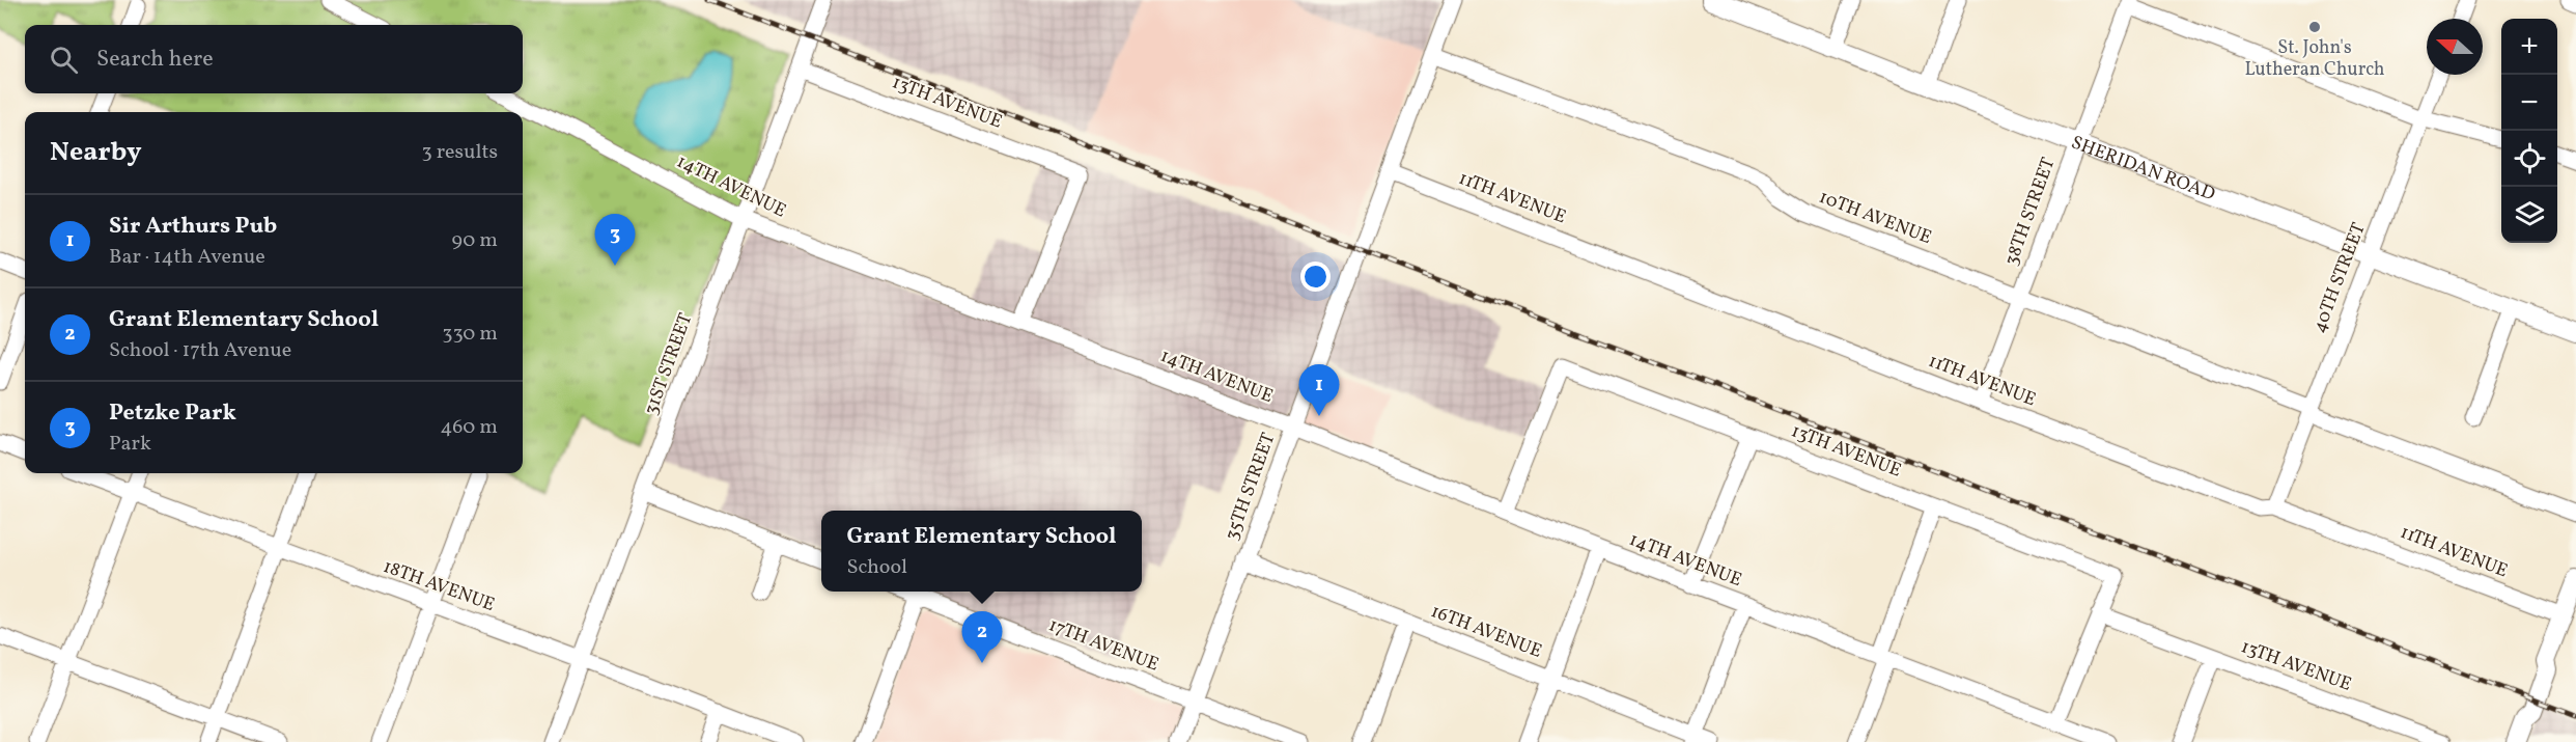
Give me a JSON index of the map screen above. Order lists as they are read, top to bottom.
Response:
{
  "streets": {
    "main road": ["SHERIDAN ROAD"],
    "street": [
      "13TH AVENUE",
      "14TH AVENUE",
      "11TH AVENUE",
      "38TH STREET",
      "10TH AVENUE",
      "40TH STREET",
      "31ST STREET",
      "35TH STREET",
      "18TH AVENUE",
      "16TH AVENUE",
      "17TH AVENUE"
    ]
  },
  "crossings": [
    ["13TH AVENUE", "14TH AVENUE"],
    ["13TH AVENUE", "31ST STREET"],
    ["SHERIDAN ROAD", "38TH STREET"],
    ["SHERIDAN ROAD", "40TH STREET"],
    ["14TH AVENUE", "31ST STREET"],
    ["14TH AVENUE", "35TH STREET"],
    ["11TH AVENUE", "38TH STREET"],
    ["11TH AVENUE", "40TH STREET"],
    ["11TH AVENUE", "35TH STREET"],
    ["38TH STREET", "10TH AVENUE"],
    ["10TH AVENUE", "40TH STREET"],
    ["10TH AVENUE", "35TH STREET"],
    ["31ST STREET", "18TH AVENUE"],
    ["35TH STREET", "16TH AVENUE"],
    ["35TH STREET", "17TH AVENUE"]
  ],
  "places": ["St. John's Lutheran Church"],
  "north": "left",
  "page": {
    "map_buttons": ["+", "−"],
    "search": "Search here",
    "heading": ["Nearby", "3 results"],
    "list": [
      {
        "mark": "1",
        "name": "Sir Arthurs Pub",
        "note": "Bar · 14th Avenue",
        "value": "90 m"
      },
      {
        "mark": "2",
        "name": "Grant Elementary School",
        "note": "School · 17th Avenue",
        "value": "330 m"
      },
      {
        "mark": "3",
        "name": "Petzke Park",
        "note": "Park",
        "value": "460 m"
      }
    ],
    "pins": ["3", "1", "2"],
    "popup": ["Grant Elementary School", "School"]
  }
}
